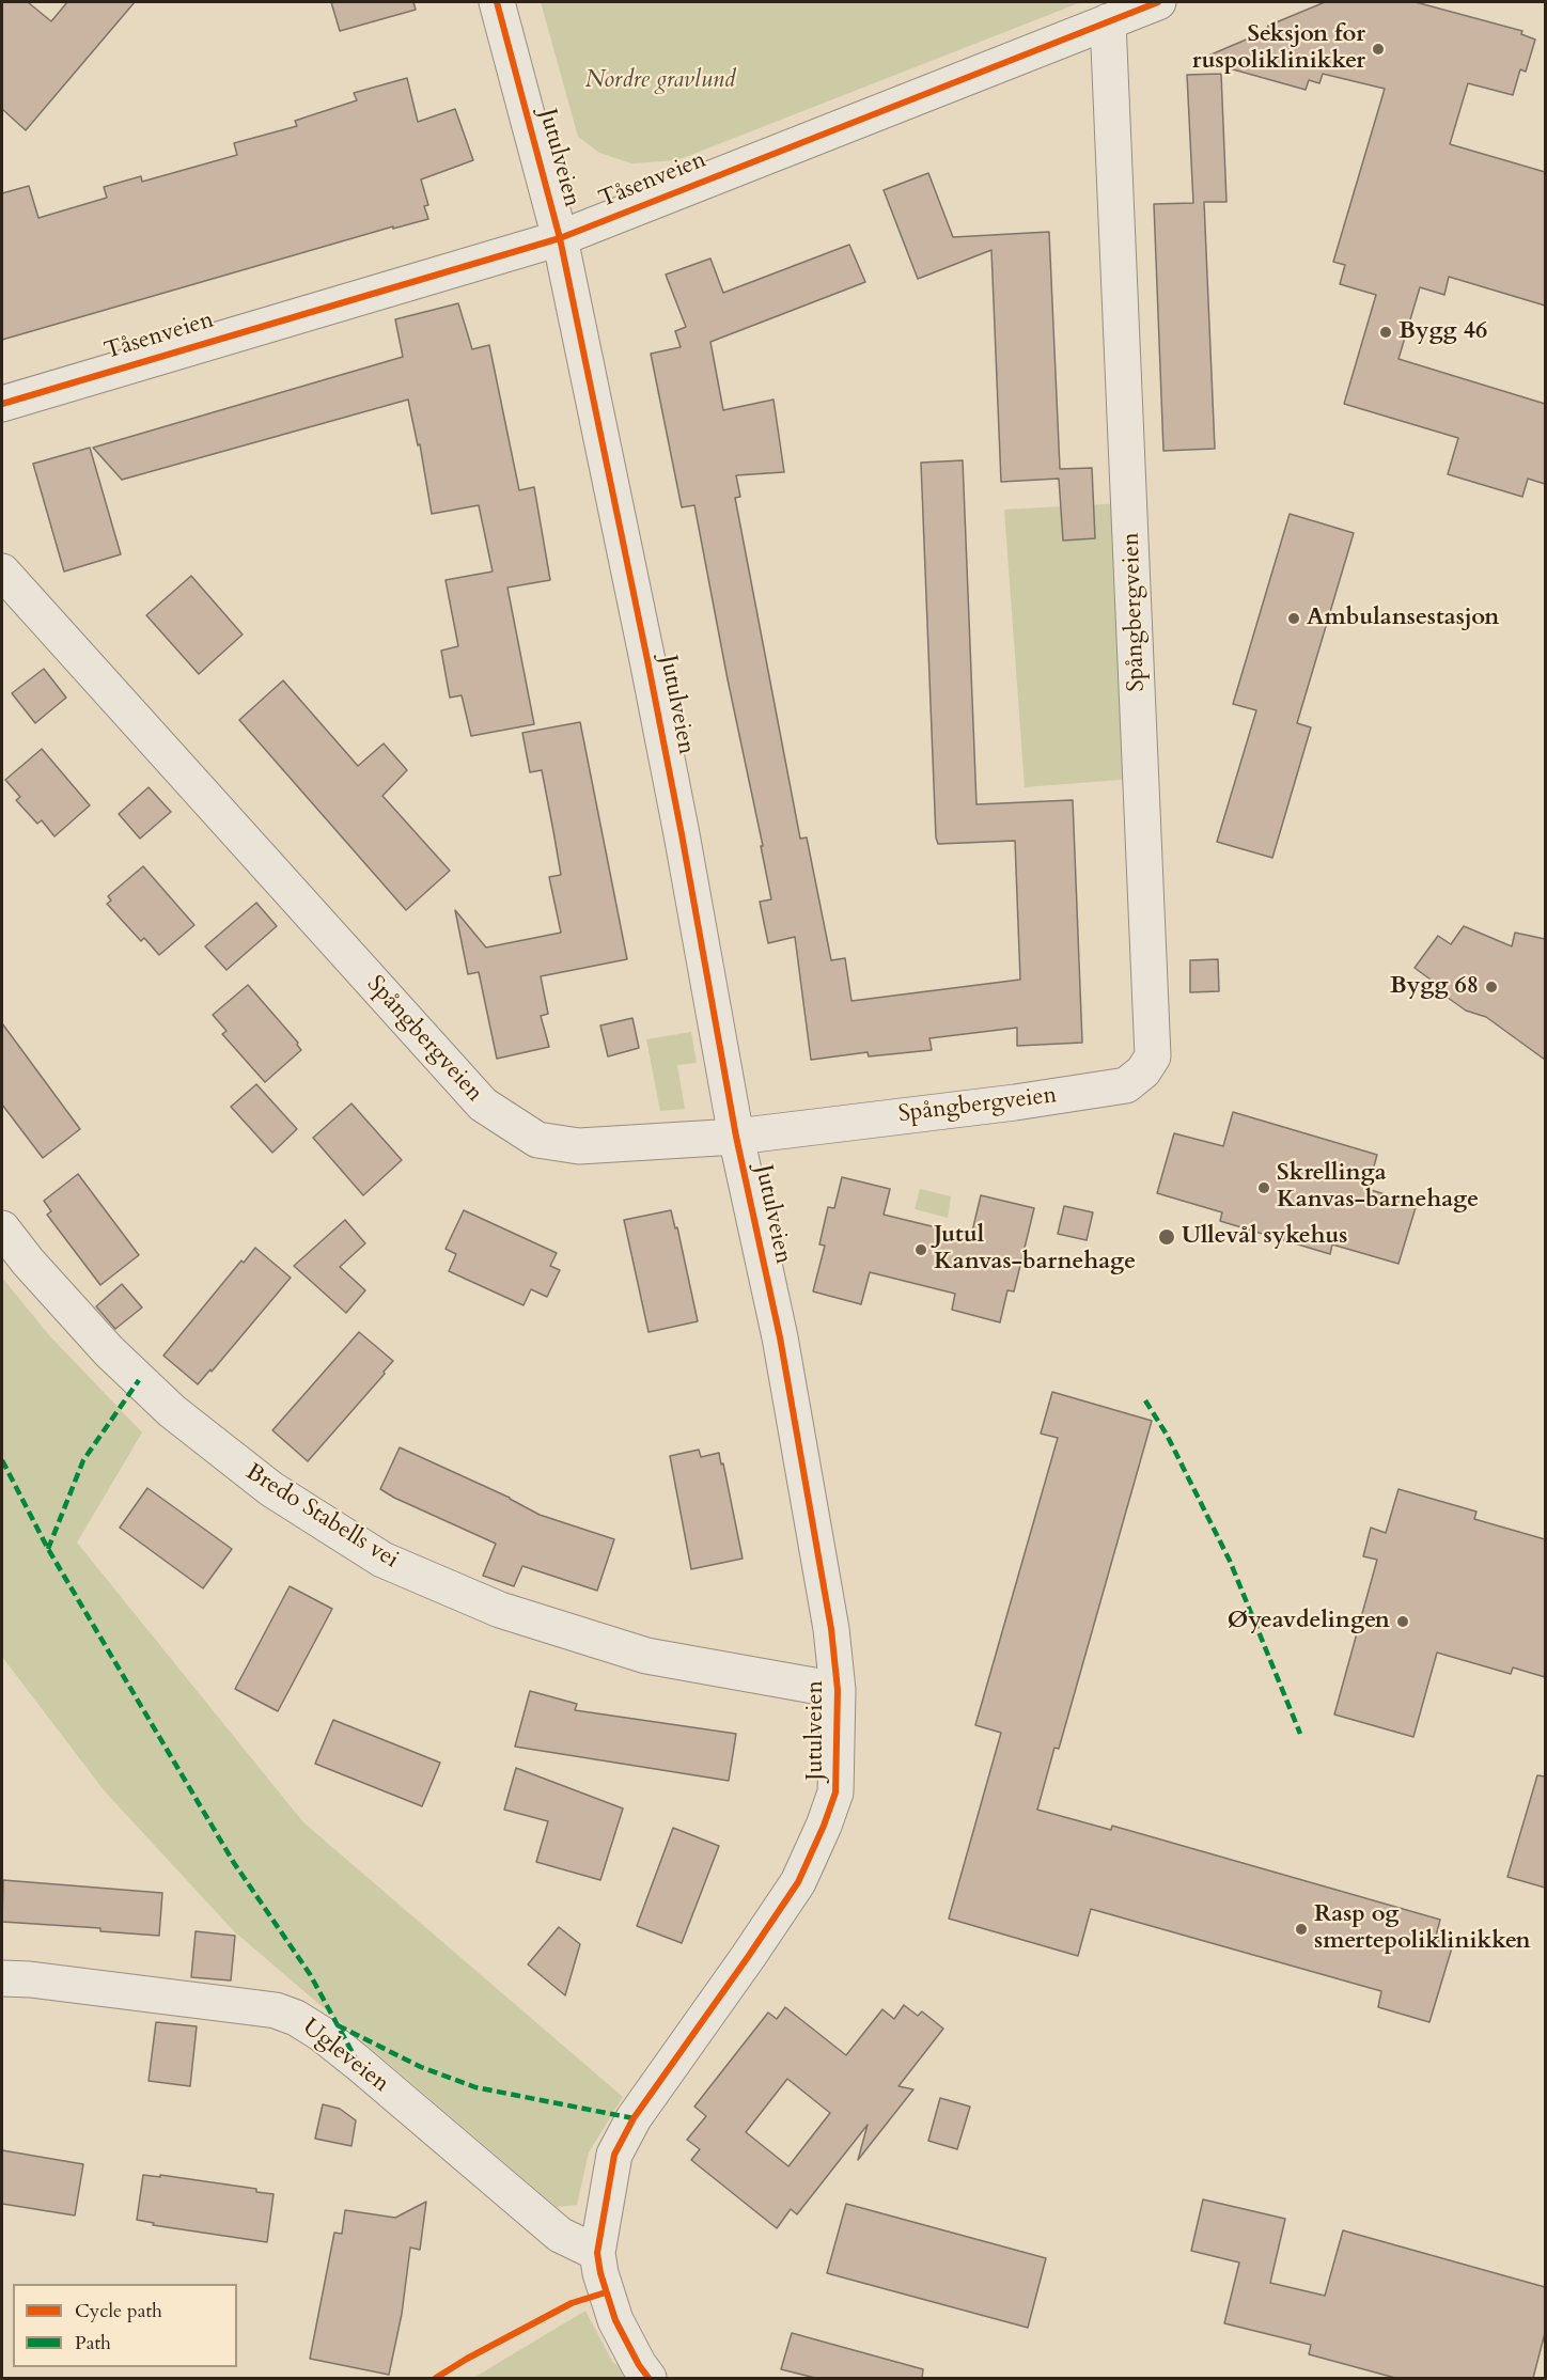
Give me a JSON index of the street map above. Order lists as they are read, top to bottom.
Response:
{
  "streets": {
    "street": [
      "Jutulveien",
      "Tåsenveien",
      "Spångbergveien",
      "Bredo Stabells vei",
      "Ugleveien"
    ]
  },
  "crossings": [
    ["Jutulveien", "Tåsenveien"],
    ["Jutulveien", "Spångbergveien"],
    ["Jutulveien", "Bredo Stabells vei"],
    ["Jutulveien", "Ugleveien"],
    ["Tåsenveien", "Spångbergveien"]
  ],
  "parks": ["Nordre gravlund"],
  "places": [
    "Seksjon for ruspoliklinikker",
    "Bygg 46",
    "Ambulansestasjon",
    "Bygg 68",
    "Skrellinga Kanvas-barnehage",
    "Ullevål sykehus",
    "Jutul Kanvas-barnehage",
    "Øyeavdelingen",
    "Rasp og smertepoliklinikken"
  ],
  "legend": ["Cycle path", "Path"]
}
